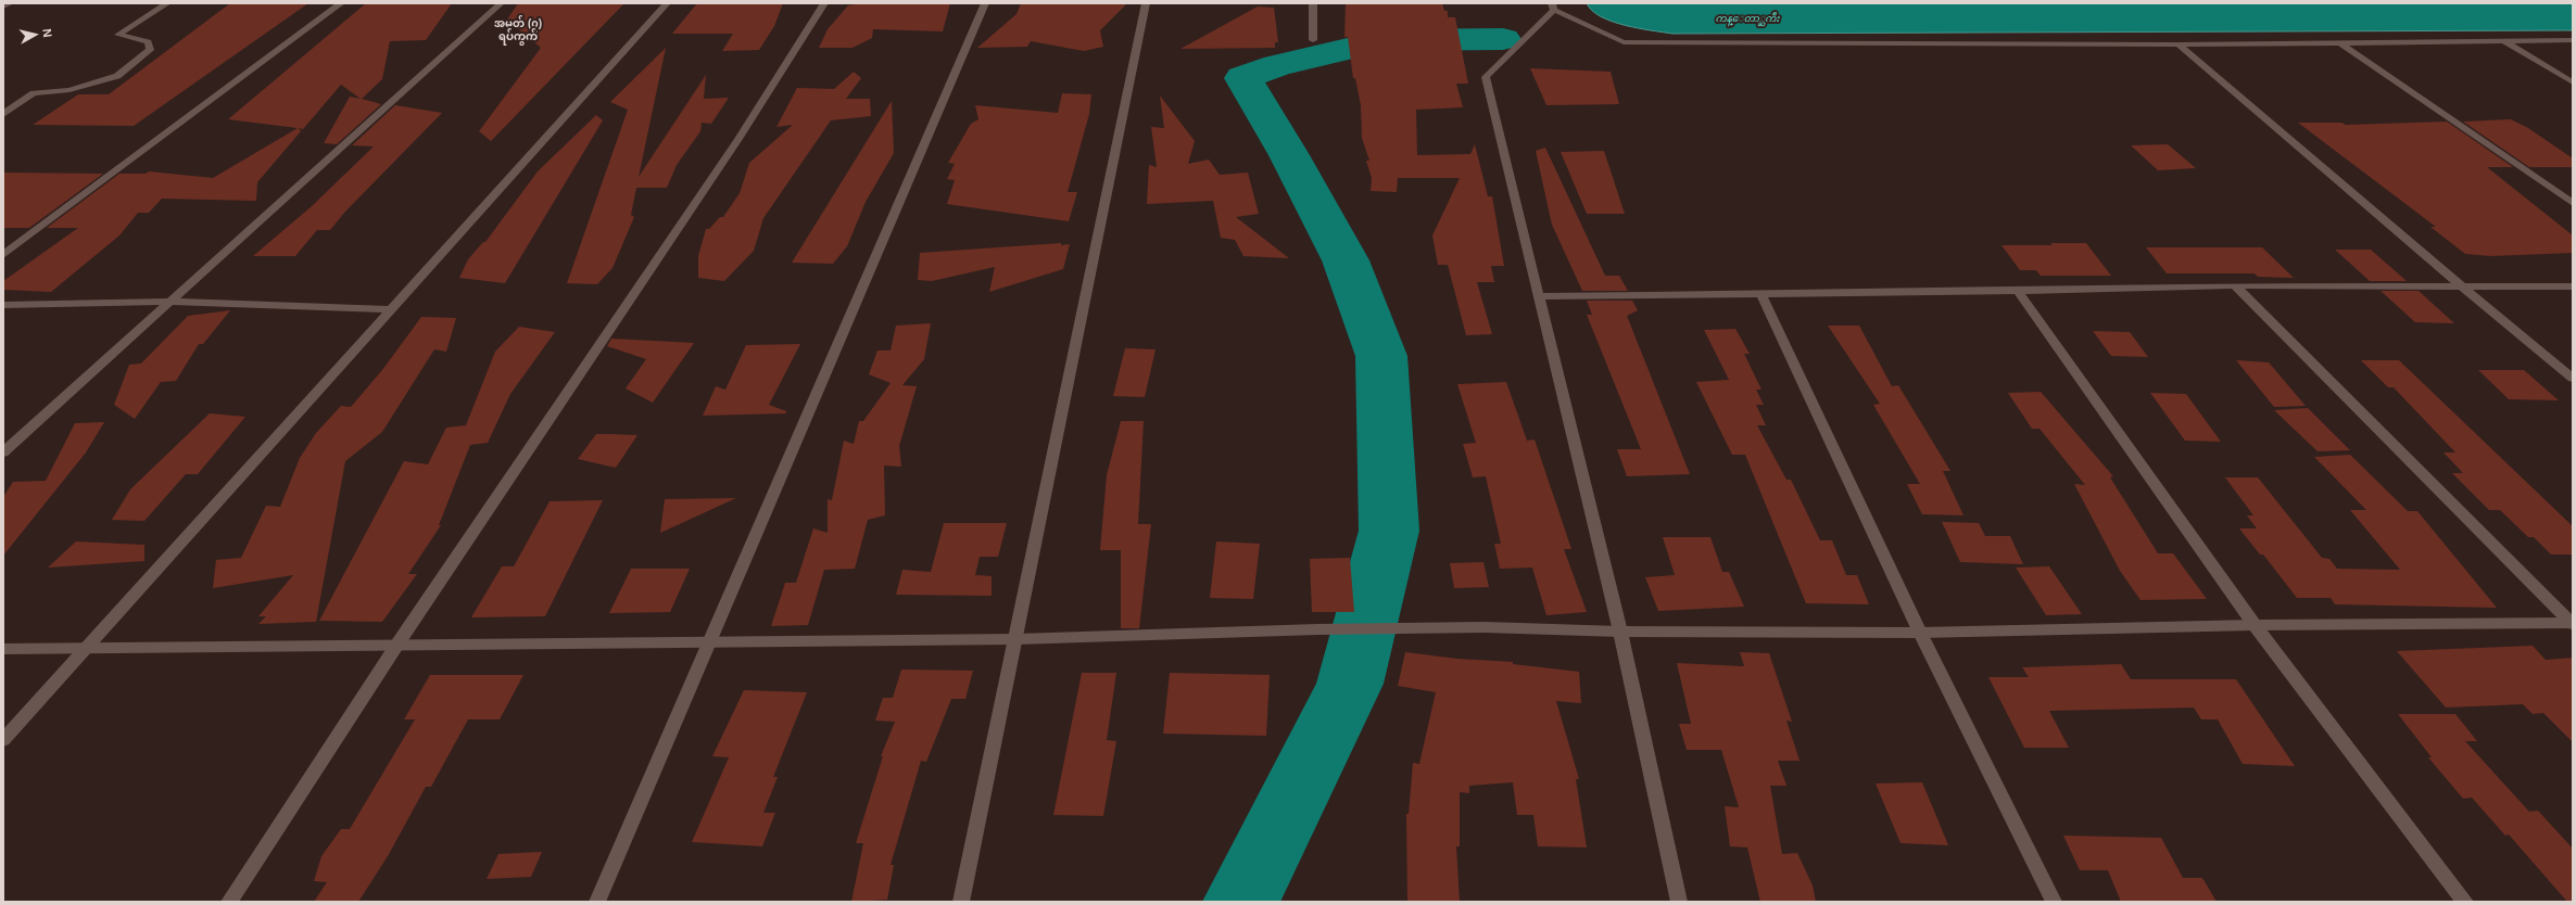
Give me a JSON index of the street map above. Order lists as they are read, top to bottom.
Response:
{
  "districts": ["အမှတ် (၇) ရပ်ကွက်"],
  "water": ["ကန္ေတာ္ႀကီး"],
  "north": "right"
}
